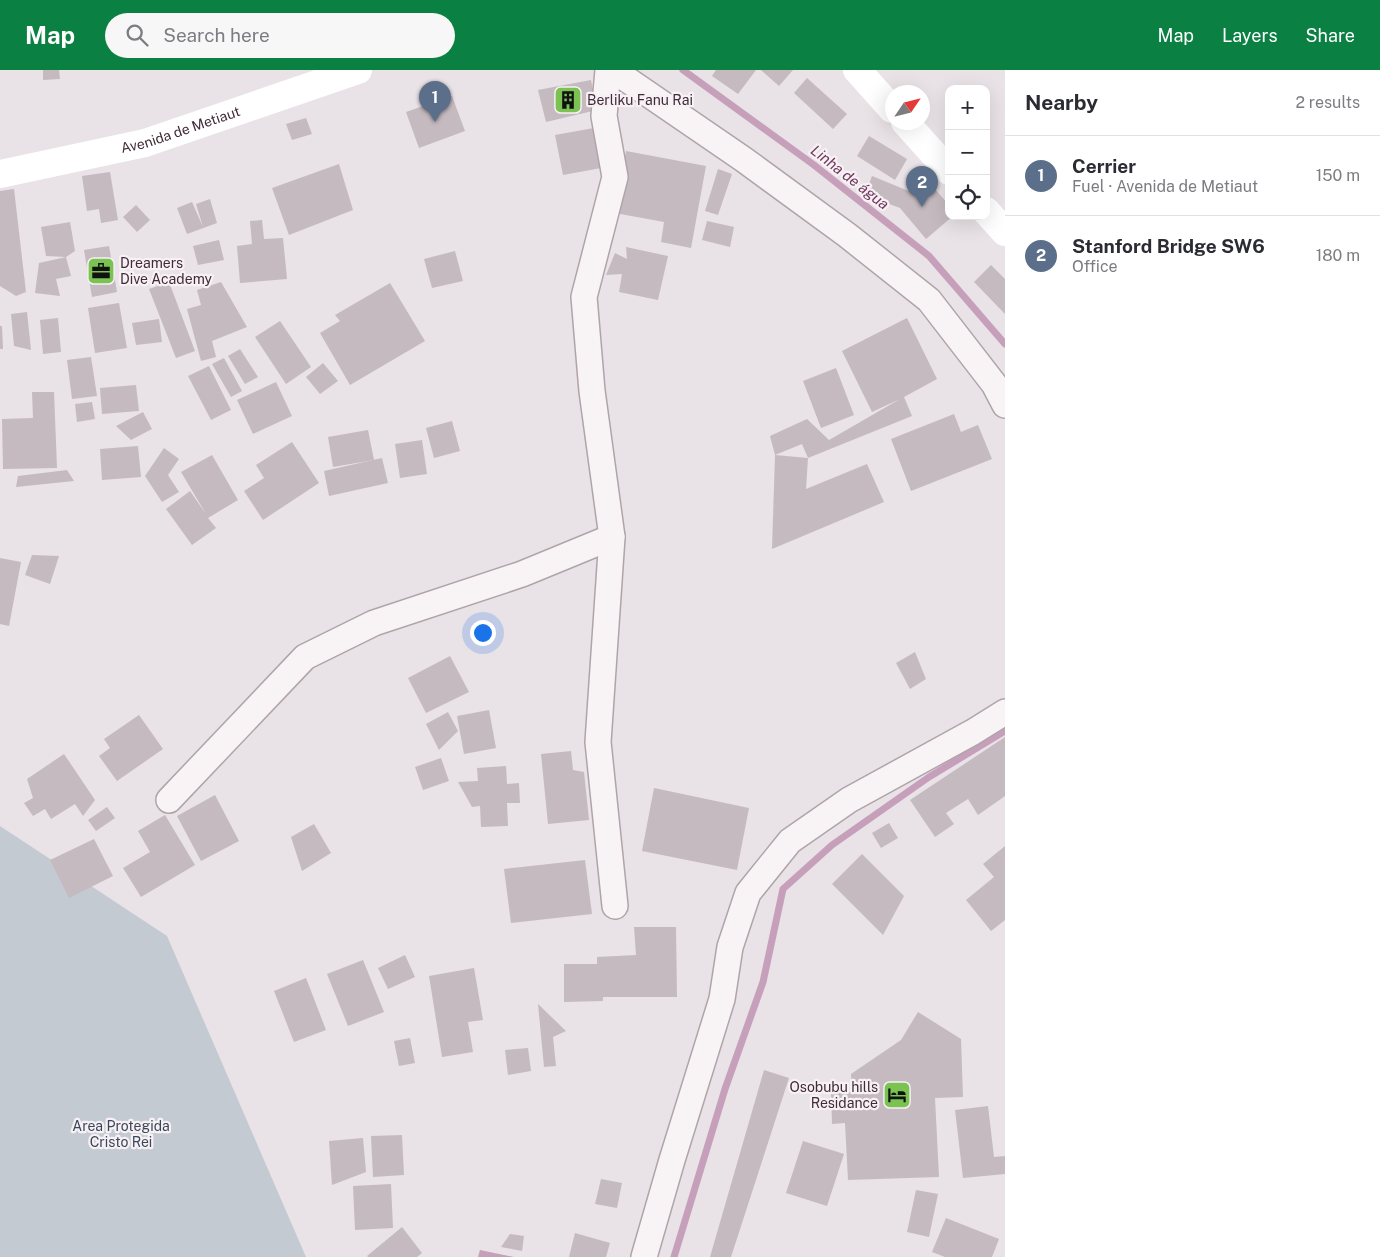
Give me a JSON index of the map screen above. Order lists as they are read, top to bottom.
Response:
{
  "streets": {
    "main road": ["Avenida de Metiaut"]
  },
  "water": ["Linha de água"],
  "parks": ["Area Protegida Cristo Rei"],
  "places": {
    "building": ["Berliku Fanu Rai"],
    "office": ["Dreamers Dive Academy"],
    "hotel": ["Osobubu hills Residance"]
  },
  "north": "top right",
  "page": {
    "header": "Map",
    "search": "Search here",
    "nav": ["Map", "Layers", "Share"],
    "heading": ["Nearby", "2 results"],
    "pins": ["1", "2"],
    "map_buttons": ["+", "−"],
    "list": [
      {
        "mark": "1",
        "name": "Cerrier",
        "note": "Fuel · Avenida de Metiaut",
        "value": "150 m"
      },
      {
        "mark": "2",
        "name": "Stanford Bridge SW6",
        "note": "Office",
        "value": "180 m"
      }
    ]
  }
}
